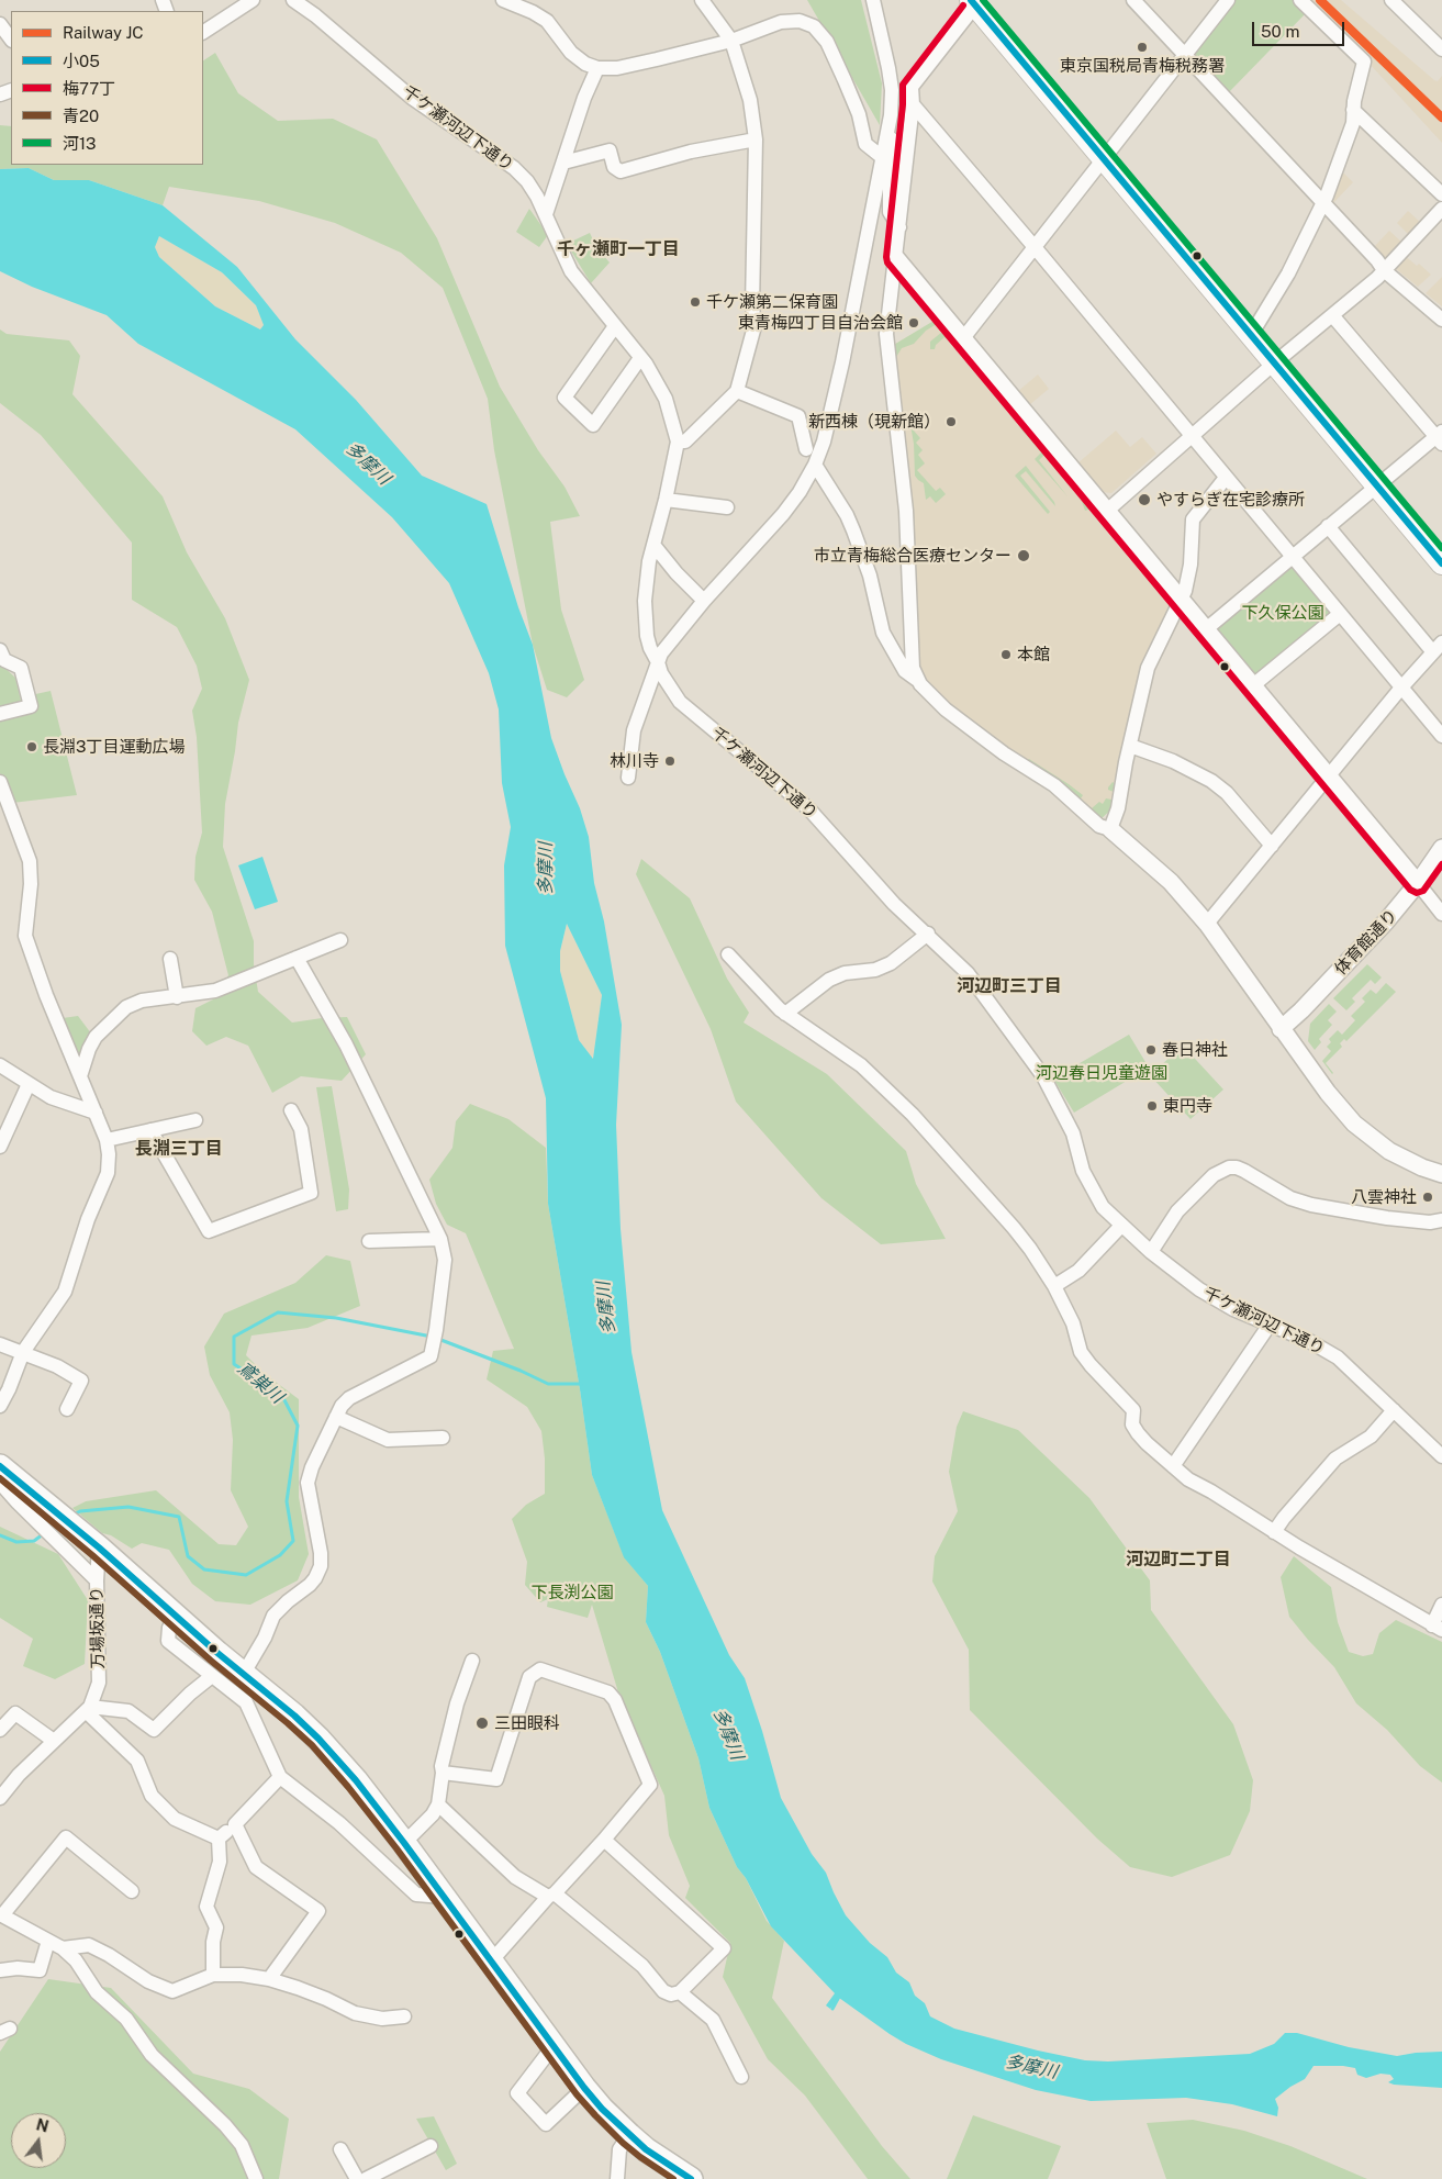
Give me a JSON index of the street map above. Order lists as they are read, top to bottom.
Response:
{
  "streets": {
    "street": ["千ケ瀬河辺下通り", "体育館通り", "万場坂通り"]
  },
  "districts": [
    "千ヶ瀬町一丁目",
    "河辺町三丁目",
    "長淵三丁目",
    "河辺町二丁目"
  ],
  "water": ["多摩川", "鳶巣川"],
  "parks": ["下久保公園", "河辺春日児童遊園", "下長渕公園"],
  "places": [
    "東京国税局青梅税務署",
    "千ケ瀬第二保育園",
    "東青梅四丁目自治会館",
    "新西棟（現新館）",
    "やすらぎ在宅診療所",
    "市立青梅総合医療センター",
    "本館",
    "長淵3丁目運動広場",
    "林川寺",
    "春日神社",
    "東円寺",
    "八雲神社",
    "三田眼科"
  ],
  "lines": [
    "rail line JC",
    "transit line 小05",
    "transit line 河13",
    "transit line 梅77丁",
    "transit line 青20"
  ],
  "legend": [
    "Railway JC",
    "小05",
    "梅77丁",
    "青20",
    "河13"
  ],
  "scale_bar": "50 m",
  "north": "top"
}
